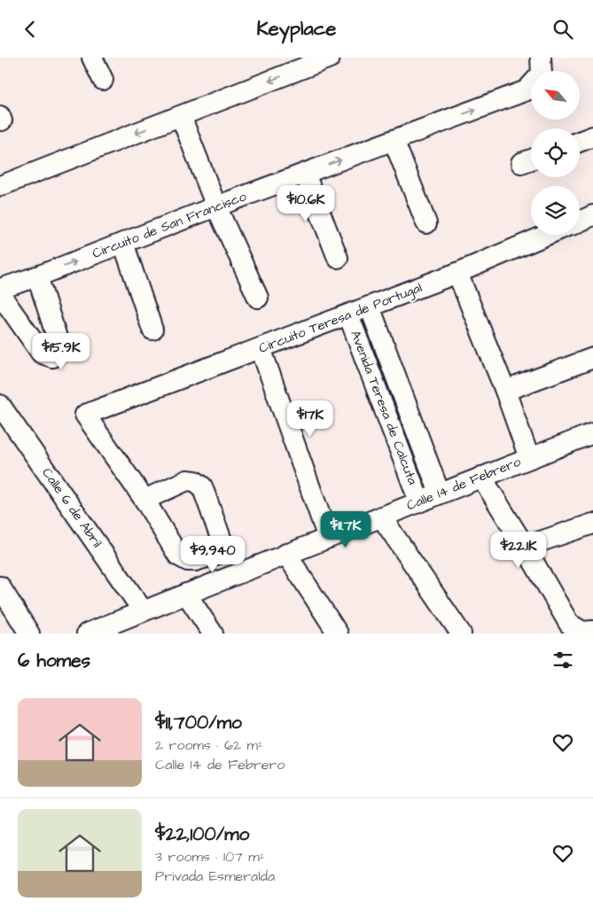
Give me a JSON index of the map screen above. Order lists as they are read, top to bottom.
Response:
{
  "streets": {
    "street": [
      "Circuito de San Francisco",
      "Circuito Teresa de Portugal",
      "Avenida Teresa de Calcuta",
      "Calle 14 de Febrero",
      "Calle 6 de Abril"
    ]
  },
  "crossings": [
    ["Circuito Teresa de Portugal", "Avenida Teresa de Calcuta"],
    ["Avenida Teresa de Calcuta", "Calle 14 de Febrero"],
    ["Calle 14 de Febrero", "Calle 6 de Abril"]
  ],
  "north": "top left",
  "page": {
    "header": "Keyplace",
    "price": [
      "$10.6K",
      "$15.9K",
      "$17K",
      "$11.7K",
      "$22.1K",
      "$9,940"
    ],
    "heading": "6 homes",
    "list": [
      {
        "name": "$11,700/mo",
        "note": "2 rooms · 62 m² · Calle 14 de Febrero"
      },
      {
        "name": "$22,100/mo",
        "note": "3 rooms · 107 m² · Privada Esmeralda"
      }
    ]
  }
}
